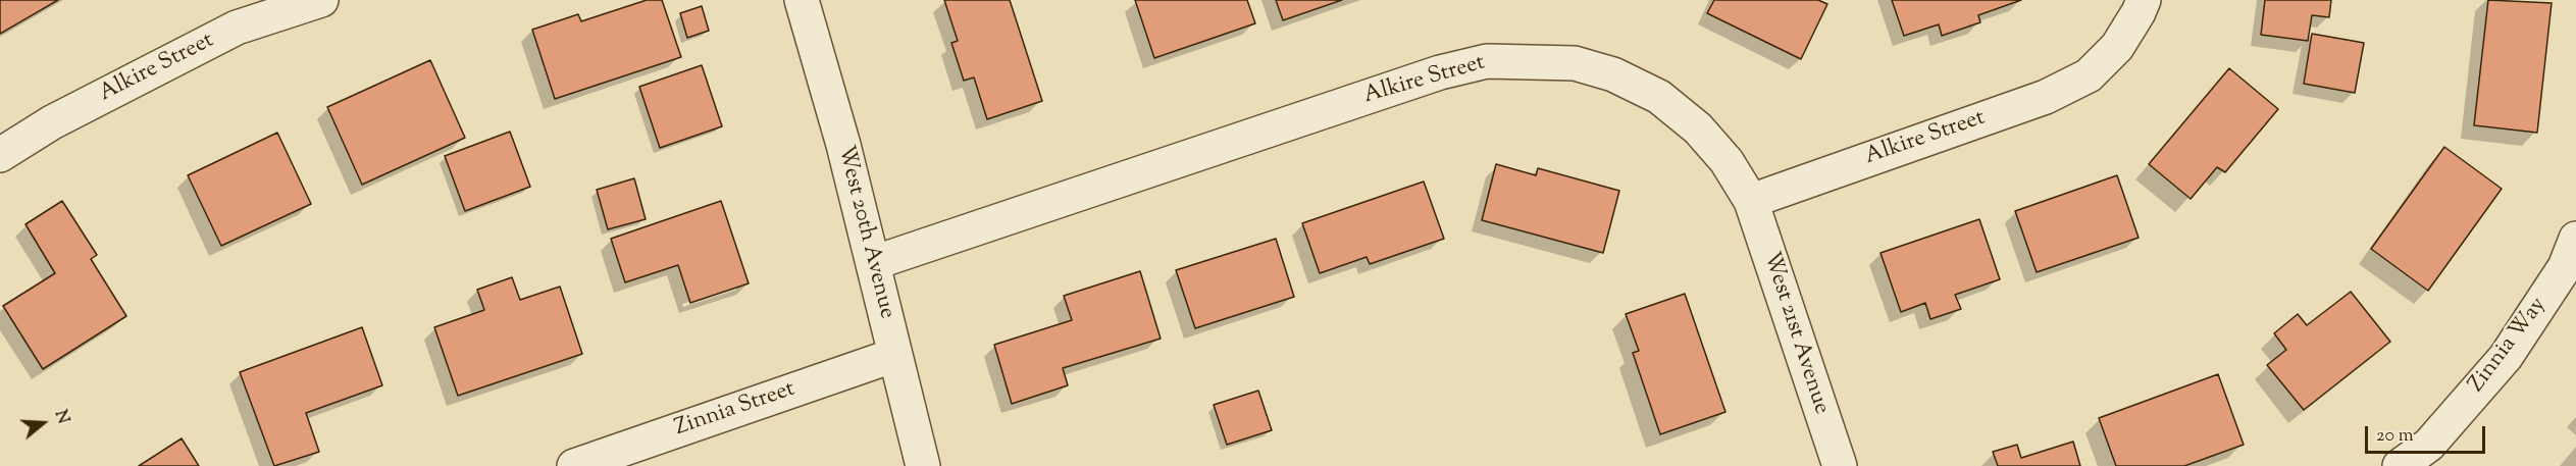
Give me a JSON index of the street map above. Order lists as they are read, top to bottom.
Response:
{
  "streets": {
    "street": [
      "Alkire Street",
      "West 20th Avenue",
      "West 21st Avenue",
      "Zinnia Way",
      "Zinnia Street"
    ]
  },
  "crossings": [
    ["Alkire Street", "West 20th Avenue"],
    ["Alkire Street", "West 21st Avenue"],
    ["West 20th Avenue", "Zinnia Street"]
  ],
  "scale_bar": "20 m",
  "north": "right"
}
